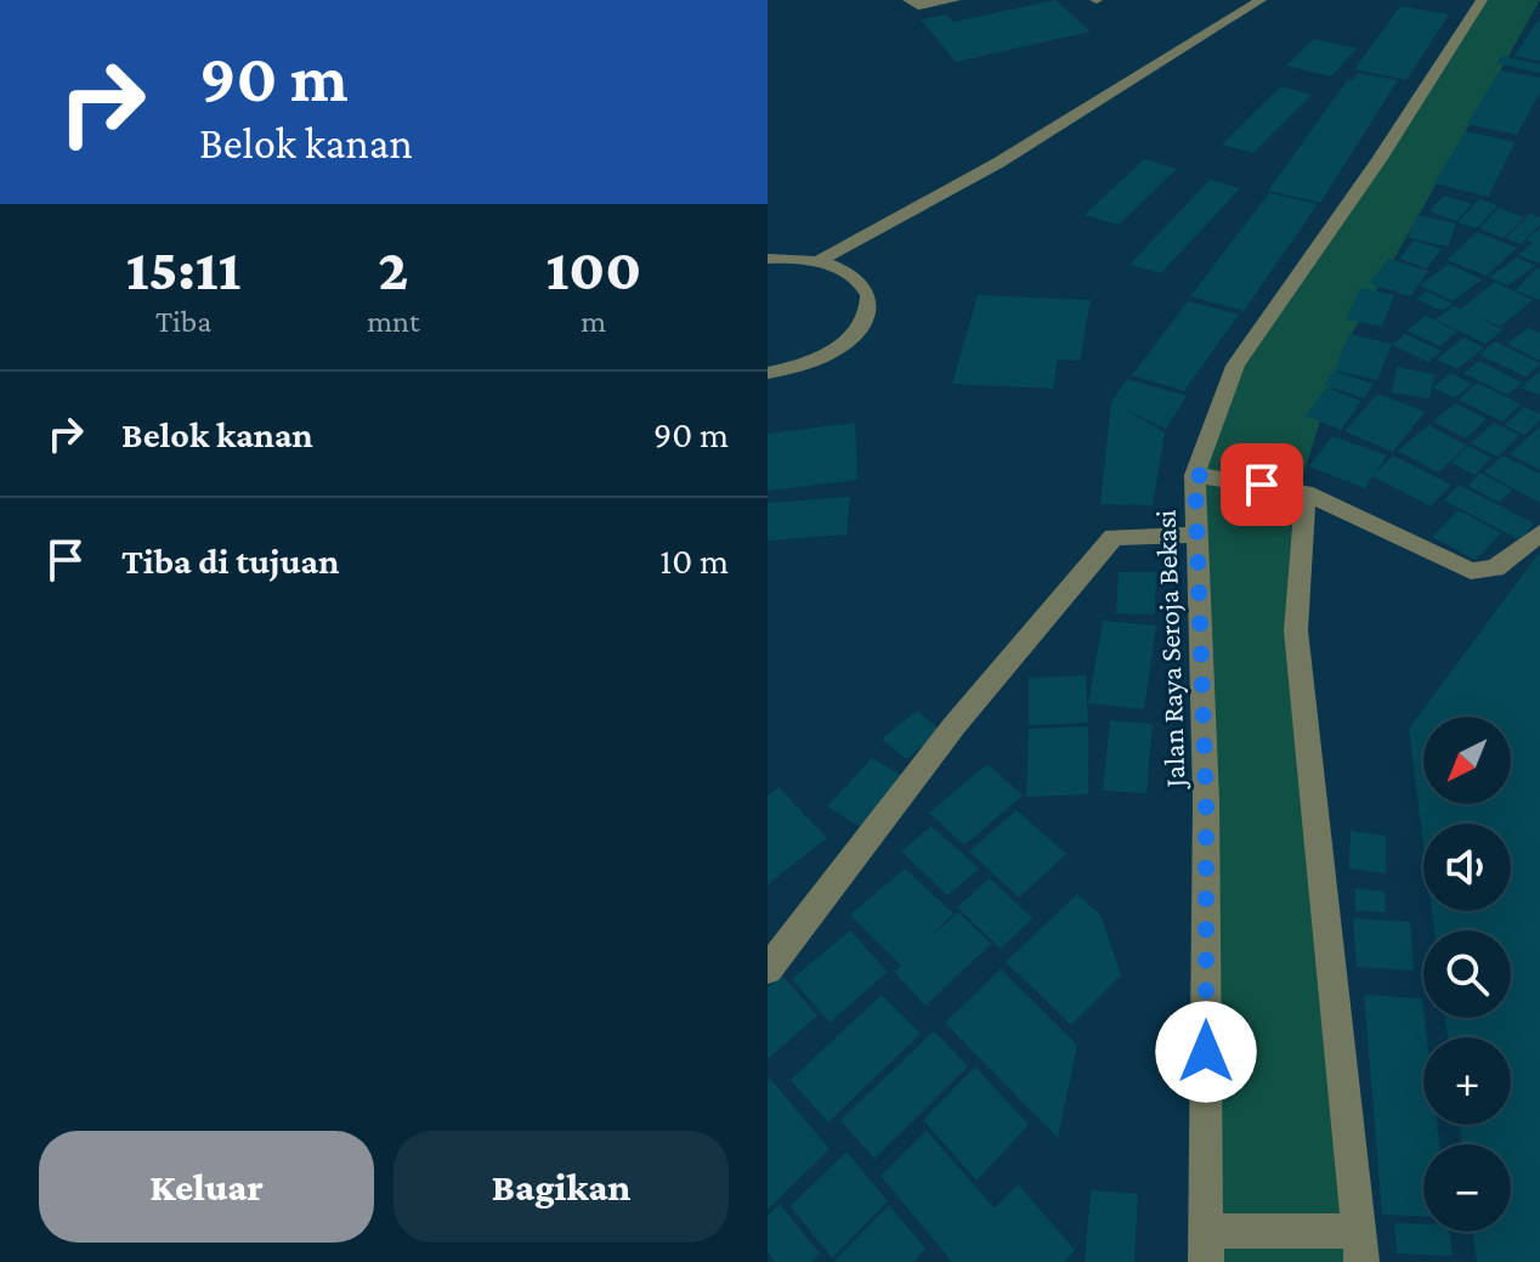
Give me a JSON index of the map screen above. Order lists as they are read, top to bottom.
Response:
{
  "streets": {
    "street": ["Jalan Raya Seroja Bekasi"]
  },
  "north": "bottom left",
  "page": {
    "turn": ["90 m", "Belok kanan"],
    "eta": [
      "15:11",
      "Tiba",
      "2",
      "mnt",
      "100",
      "m"
    ],
    "list": [
      {
        "name": "Belok kanan",
        "value": "90 m"
      },
      {
        "name": "Tiba di tujuan",
        "value": "10 m"
      }
    ],
    "map_buttons": ["+", "−"],
    "buttons": ["Keluar", "Bagikan"]
  }
}
